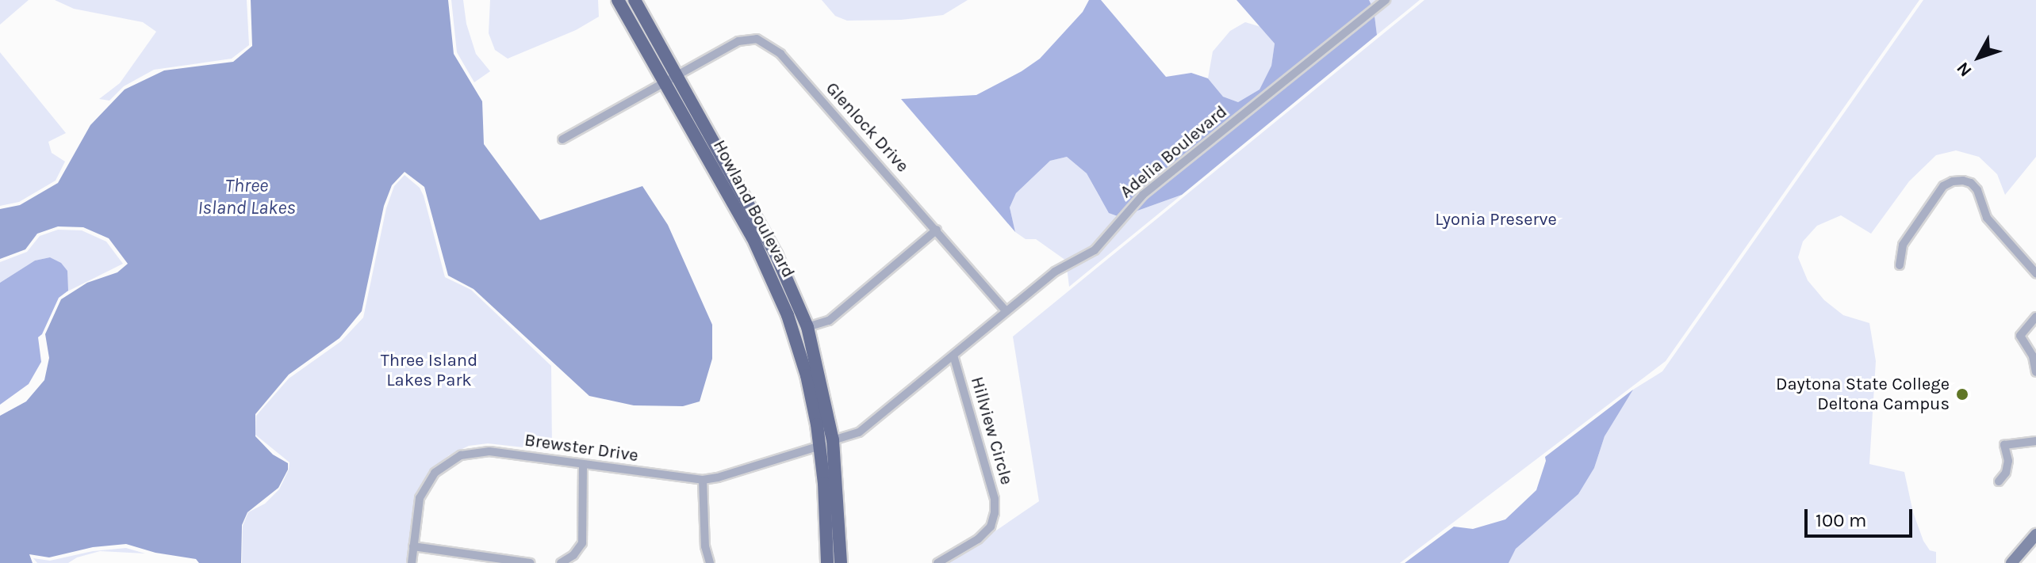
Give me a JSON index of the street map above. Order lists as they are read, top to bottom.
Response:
{
  "streets": {
    "main road": ["Howland Boulevard"],
    "street": [
      "Glenlock Drive",
      "Adelia Boulevard",
      "Hillview Circle",
      "Brewster Drive"
    ]
  },
  "crossings": [
    ["Glenlock Drive", "Adelia Boulevard"],
    ["Glenlock Drive", "Howland Boulevard"],
    ["Adelia Boulevard", "Howland Boulevard"],
    ["Adelia Boulevard", "Hillview Circle"],
    ["Howland Boulevard", "Brewster Drive"]
  ],
  "water": ["Three Island Lakes"],
  "parks": ["Lyonia Preserve", "Three Island Lakes Park"],
  "places": ["Daytona State College Deltona Campus"],
  "scale_bar": "100 m",
  "north": "bottom left"
}
